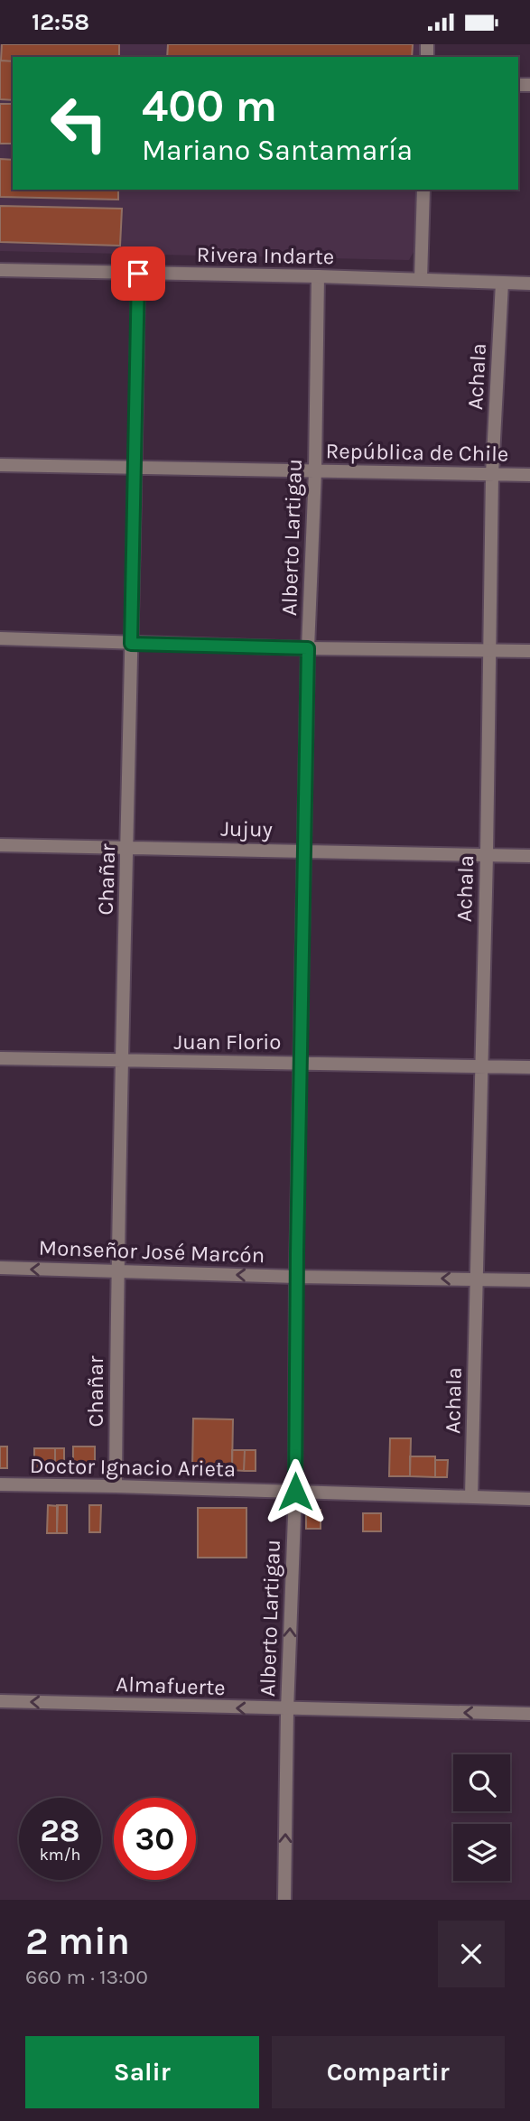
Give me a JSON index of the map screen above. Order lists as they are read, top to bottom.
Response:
{
  "streets": {
    "street": [
      "Rivera Indarte",
      "Achala",
      "República de Chile",
      "Alberto Lartigau",
      "Jujuy",
      "Chañar",
      "Juan Florio",
      "Monseñor José Marcón",
      "Doctor Ignacio Arieta",
      "Almafuerte"
    ]
  },
  "crossings": [
    ["Rivera Indarte", "Achala"],
    ["Rivera Indarte", "Alberto Lartigau"],
    ["Rivera Indarte", "Chañar"],
    ["Achala", "República de Chile"],
    ["Achala", "Jujuy"],
    ["Achala", "Juan Florio"],
    ["Achala", "Monseñor José Marcón"],
    ["Achala", "Doctor Ignacio Arieta"],
    ["República de Chile", "Alberto Lartigau"],
    ["República de Chile", "Chañar"],
    ["Alberto Lartigau", "Jujuy"],
    ["Alberto Lartigau", "Juan Florio"],
    ["Alberto Lartigau", "Monseñor José Marcón"],
    ["Alberto Lartigau", "Doctor Ignacio Arieta"],
    ["Alberto Lartigau", "Almafuerte"],
    ["Jujuy", "Chañar"],
    ["Chañar", "Juan Florio"],
    ["Chañar", "Monseñor José Marcón"],
    ["Chañar", "Doctor Ignacio Arieta"]
  ],
  "one_way": ["Monseñor José Marcón", "Almafuerte"],
  "page": {
    "status": "12:58",
    "turn": ["400 m", "Mariano Santamaría"],
    "speed": "28 km/h",
    "limit": "30",
    "heading": ["2 min", "660 m · 13:00"],
    "buttons": ["Salir", "Compartir"]
  }
}
